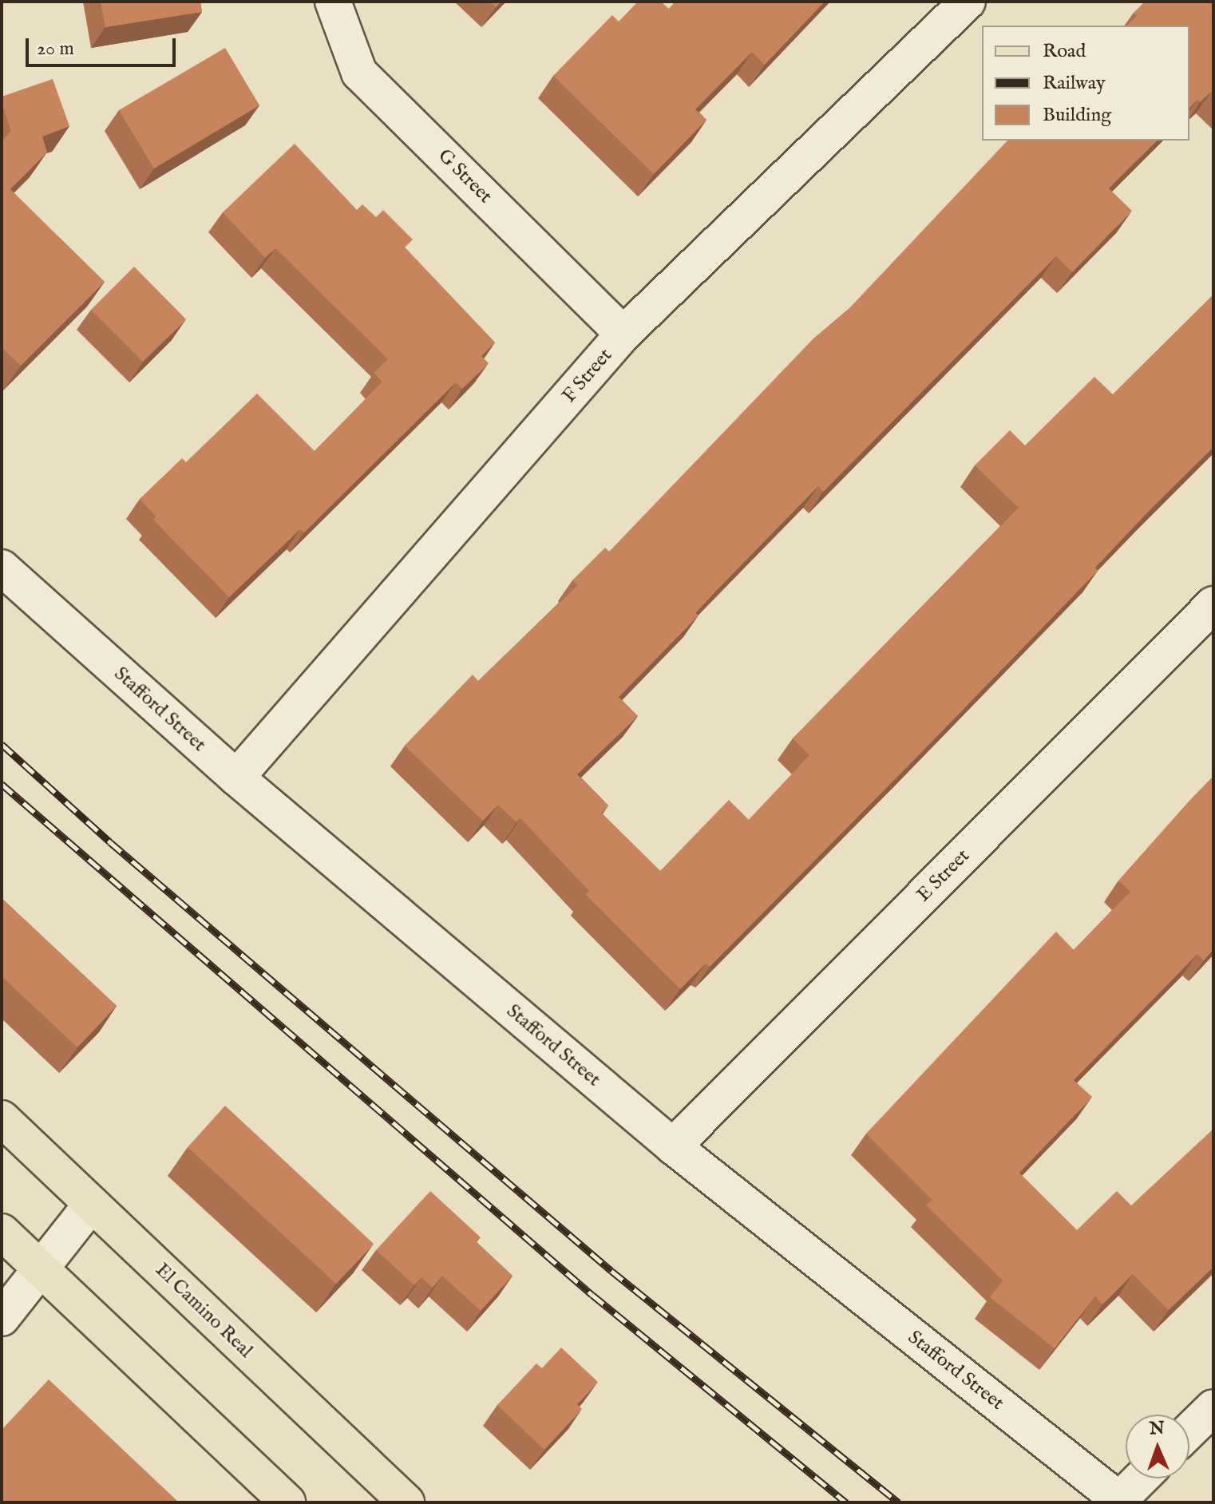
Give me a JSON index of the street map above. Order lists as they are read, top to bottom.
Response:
{
  "streets": {
    "main road": ["El Camino Real"],
    "street": [
      "G Street",
      "F Street",
      "Stafford Street",
      "E Street"
    ]
  },
  "crossings": [
    ["G Street", "F Street"],
    ["F Street", "Stafford Street"],
    ["Stafford Street", "E Street"]
  ],
  "legend": ["Road", "Railway", "Building"],
  "scale_bar": "20 m",
  "north": "top"
}
